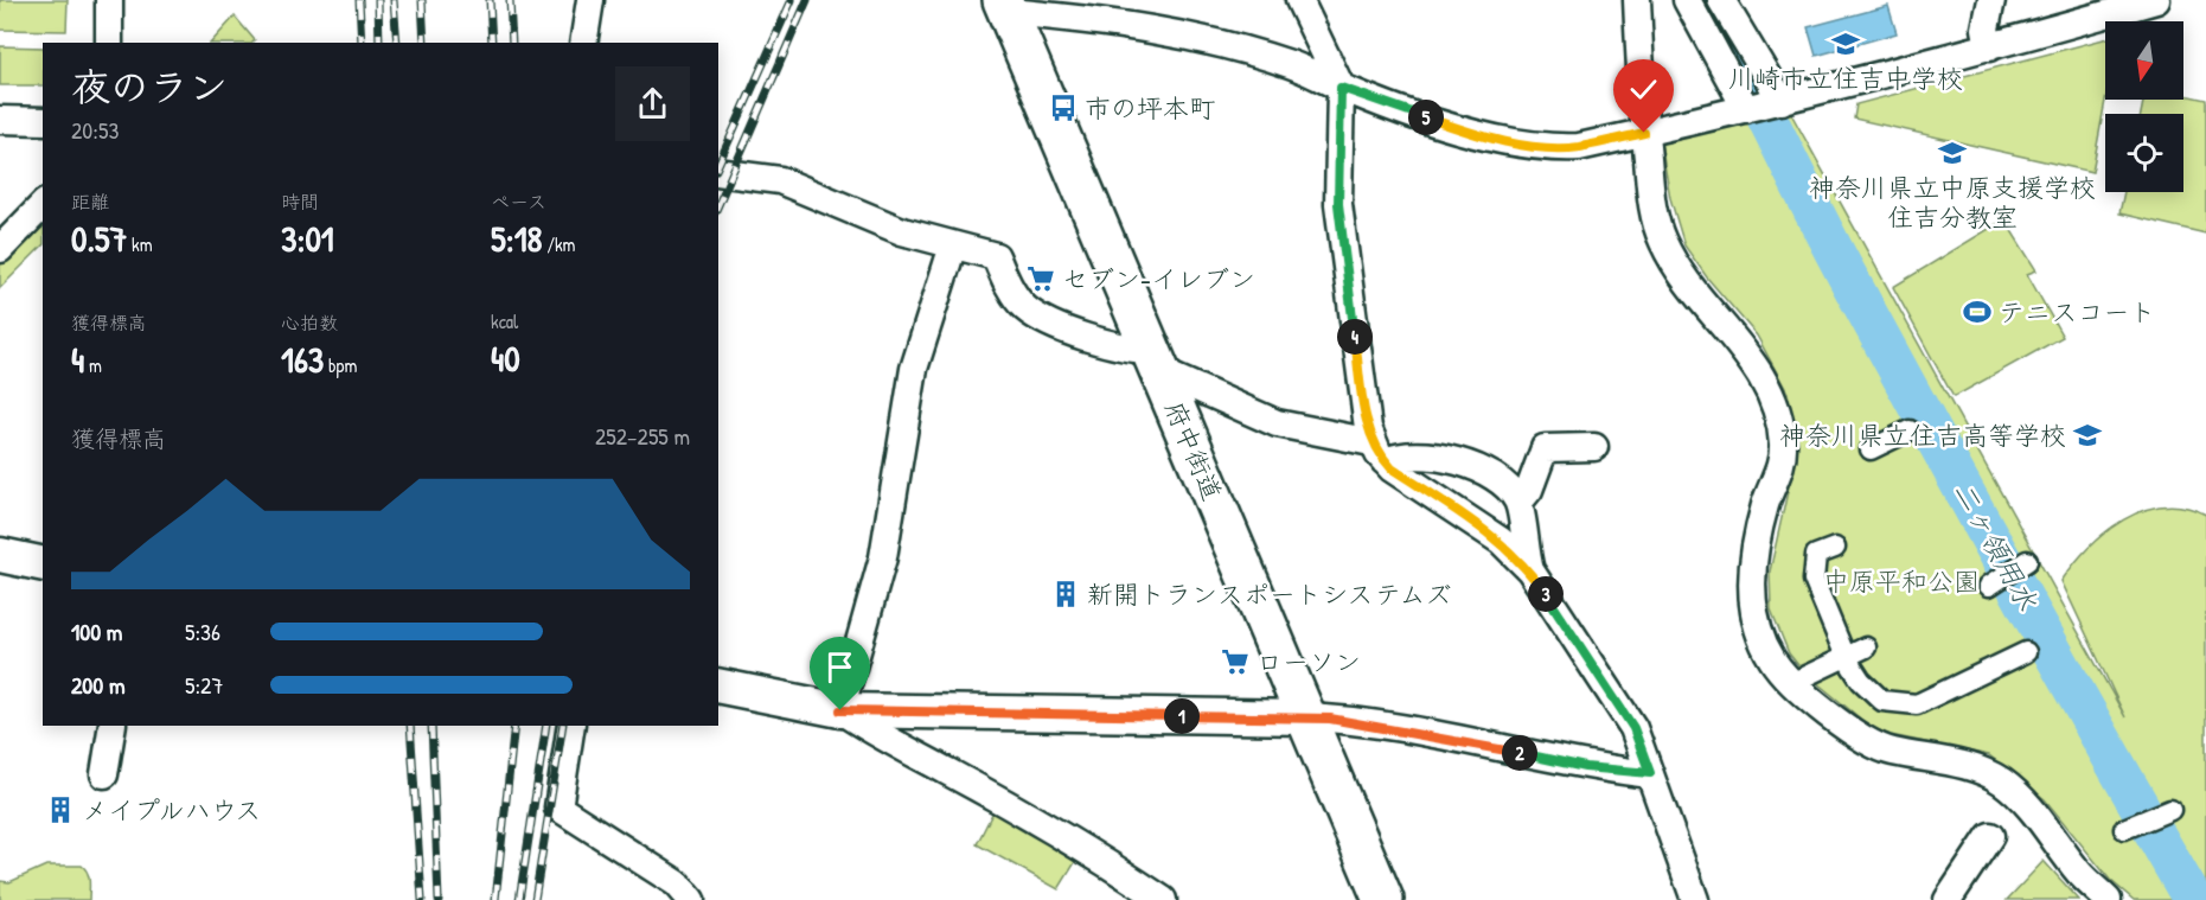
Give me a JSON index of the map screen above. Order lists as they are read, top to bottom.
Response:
{
  "streets": {
    "highway": ["府中街道"]
  },
  "water": ["二ヶ領用水"],
  "parks": ["中原平和公園"],
  "places": {
    "school or university": ["川崎市立住吉中学校", "神奈川県立中原支援学校 住吉分教室", "神奈川県立住吉高等学校"],
    "bus stop": ["市の坪本町"],
    "supermarket": ["セブン-イレブン", "ローソン"],
    "sports": ["テニスコート"],
    "building": ["新開トランスポートシステムズ", "メイプルハウス"]
  },
  "north": "bottom",
  "page": {
    "heading": ["夜のラン", "20:53"],
    "pins": [
      "5",
      "4",
      "3",
      "1",
      "2"
    ],
    "stats": [
      ["距離", "0.57 km"],
      ["時間", "3:01"],
      ["ペース", "5:18 /km"],
      ["獲得標高", "4 m"],
      ["心拍数", "163 bpm"],
      ["kcal", "40"]
    ],
    "chart": ["獲得標高", "252–255 m"],
    "list": [
      {
        "name": "100 m",
        "note": "5:36"
      },
      {
        "name": "200 m",
        "note": "5:27"
      }
    ]
  }
}
